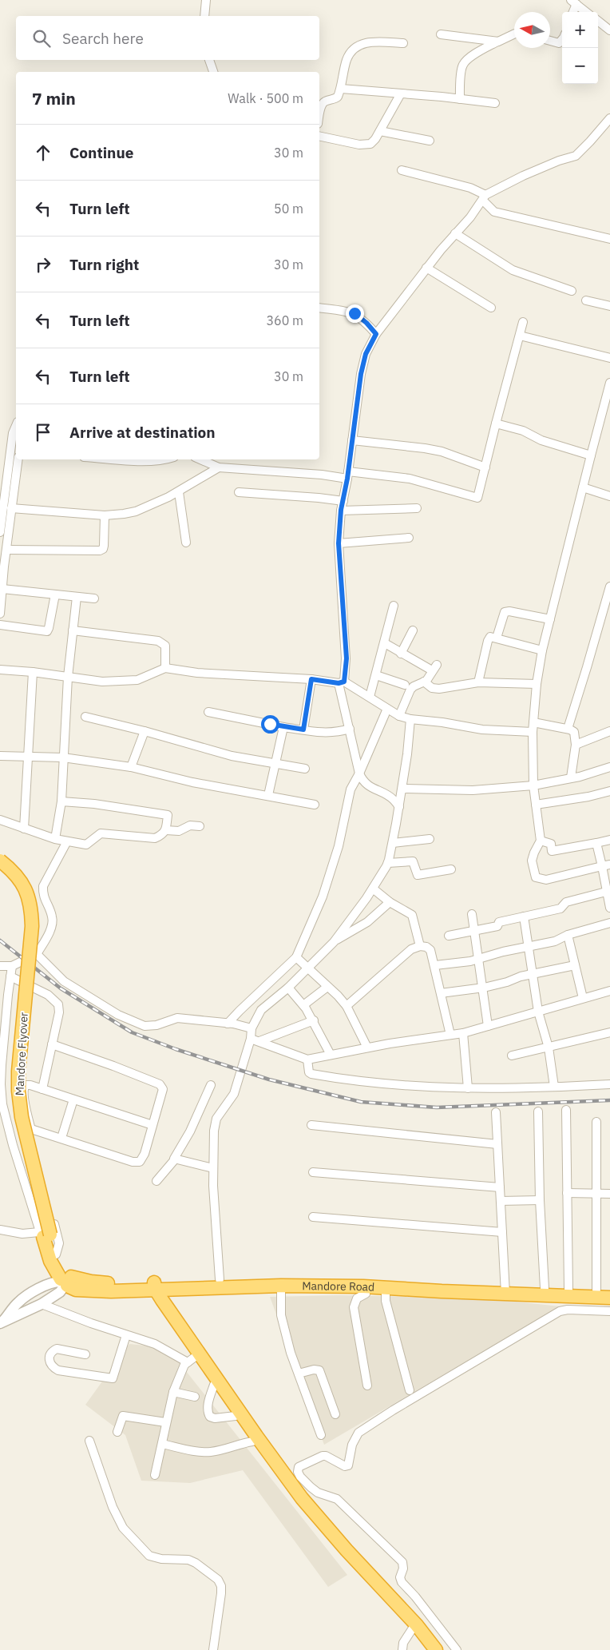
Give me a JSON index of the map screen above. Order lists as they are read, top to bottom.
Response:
{
  "streets": {
    "highway": ["Mandore Flyover", "Mandore Road"]
  },
  "north": "left",
  "page": {
    "map_buttons": ["+", "−"],
    "search": "Search here",
    "heading": ["7 min", "Walk · 500 m"],
    "list": [
      ["Continue", "30 m"],
      ["Turn left", "50 m"],
      ["Turn right", "30 m"],
      ["Turn left", "360 m"],
      ["Turn left", "30 m"],
      "Arrive at destination"
    ]
  }
}
